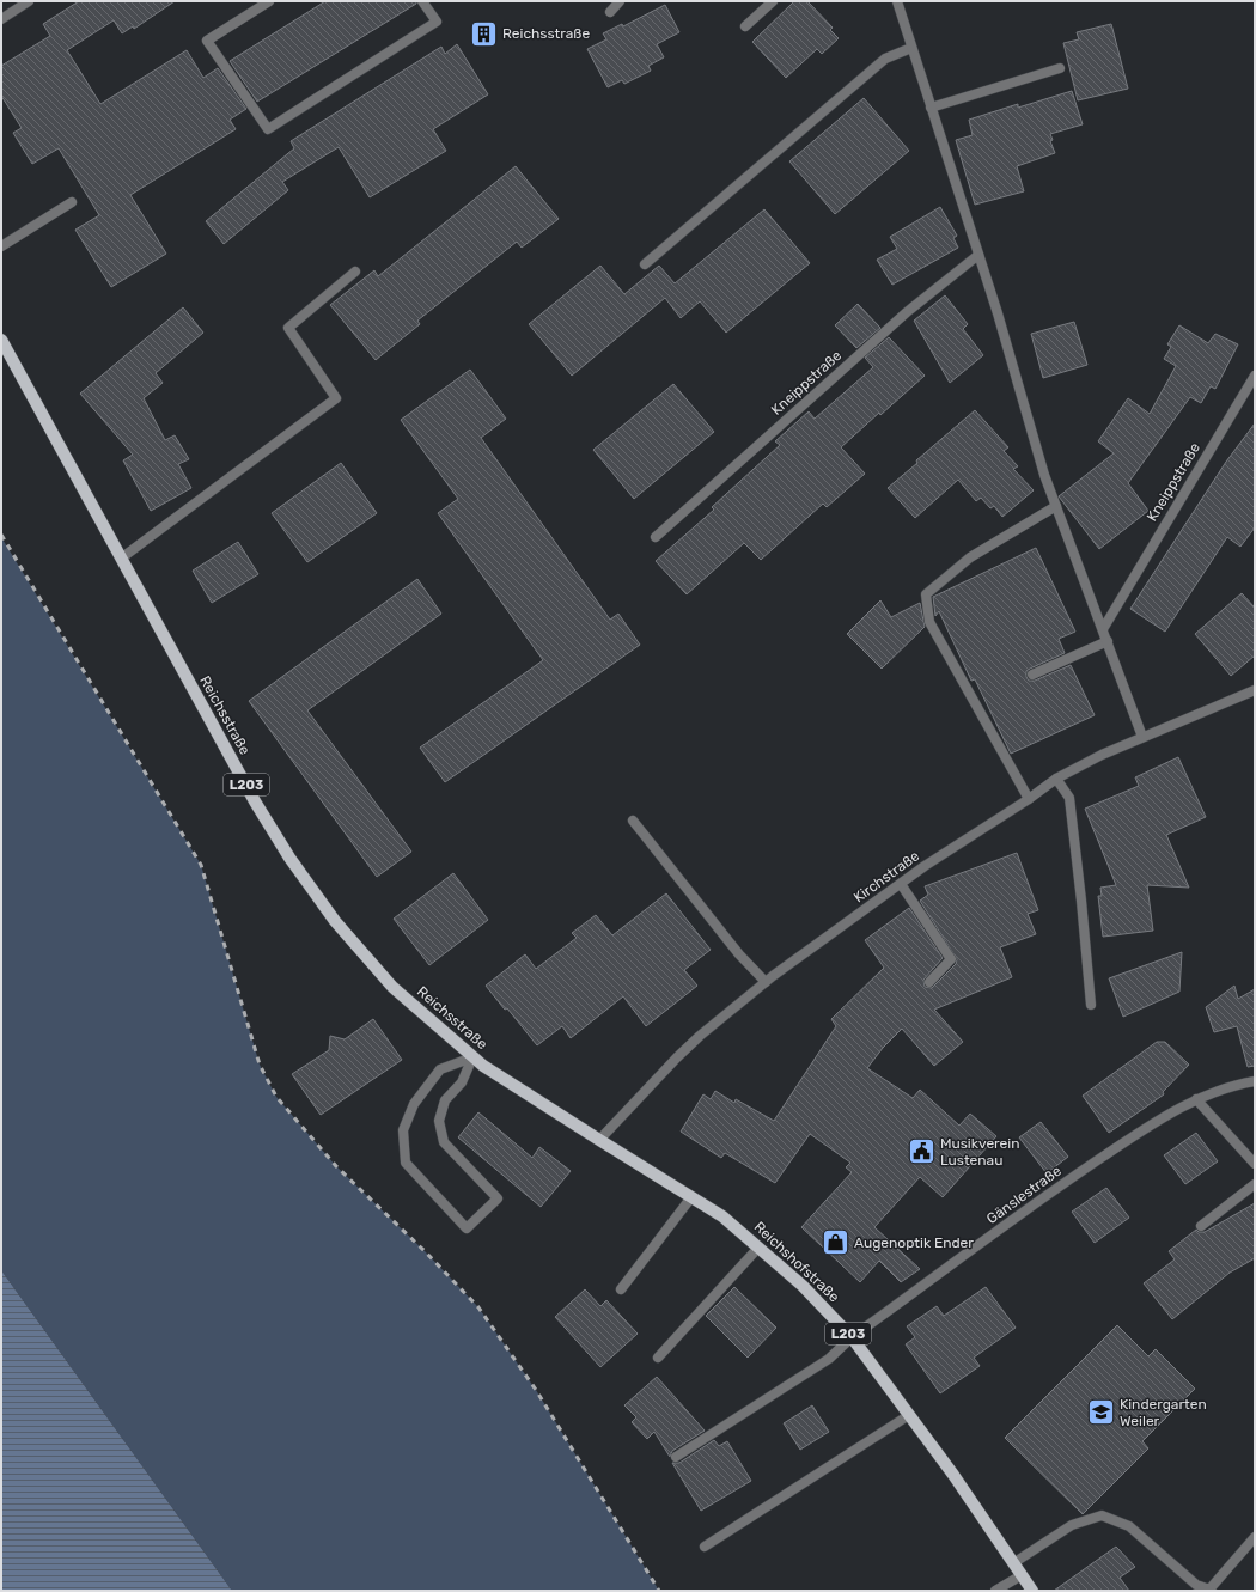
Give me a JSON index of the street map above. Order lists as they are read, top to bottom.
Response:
{
  "streets": {
    "main road": ["Reichsstraße", "L203", "Reichshofstraße"],
    "street": ["Kneippstraße", "Kirchstraße", "Gänslestraße"]
  },
  "crossings": [
    ["Reichsstraße", "Kirchstraße"],
    ["Reichsstraße", "Reichshofstraße"],
    ["Kirchstraße", "Reichshofstraße"],
    ["Gänslestraße", "Reichshofstraße"]
  ],
  "places": {
    "building": ["Reichsstraße"],
    "public building": ["Musikverein Lustenau"],
    "shop": ["Augenoptik Ender"],
    "school or university": ["Kindergarten Weiler"]
  }
}
